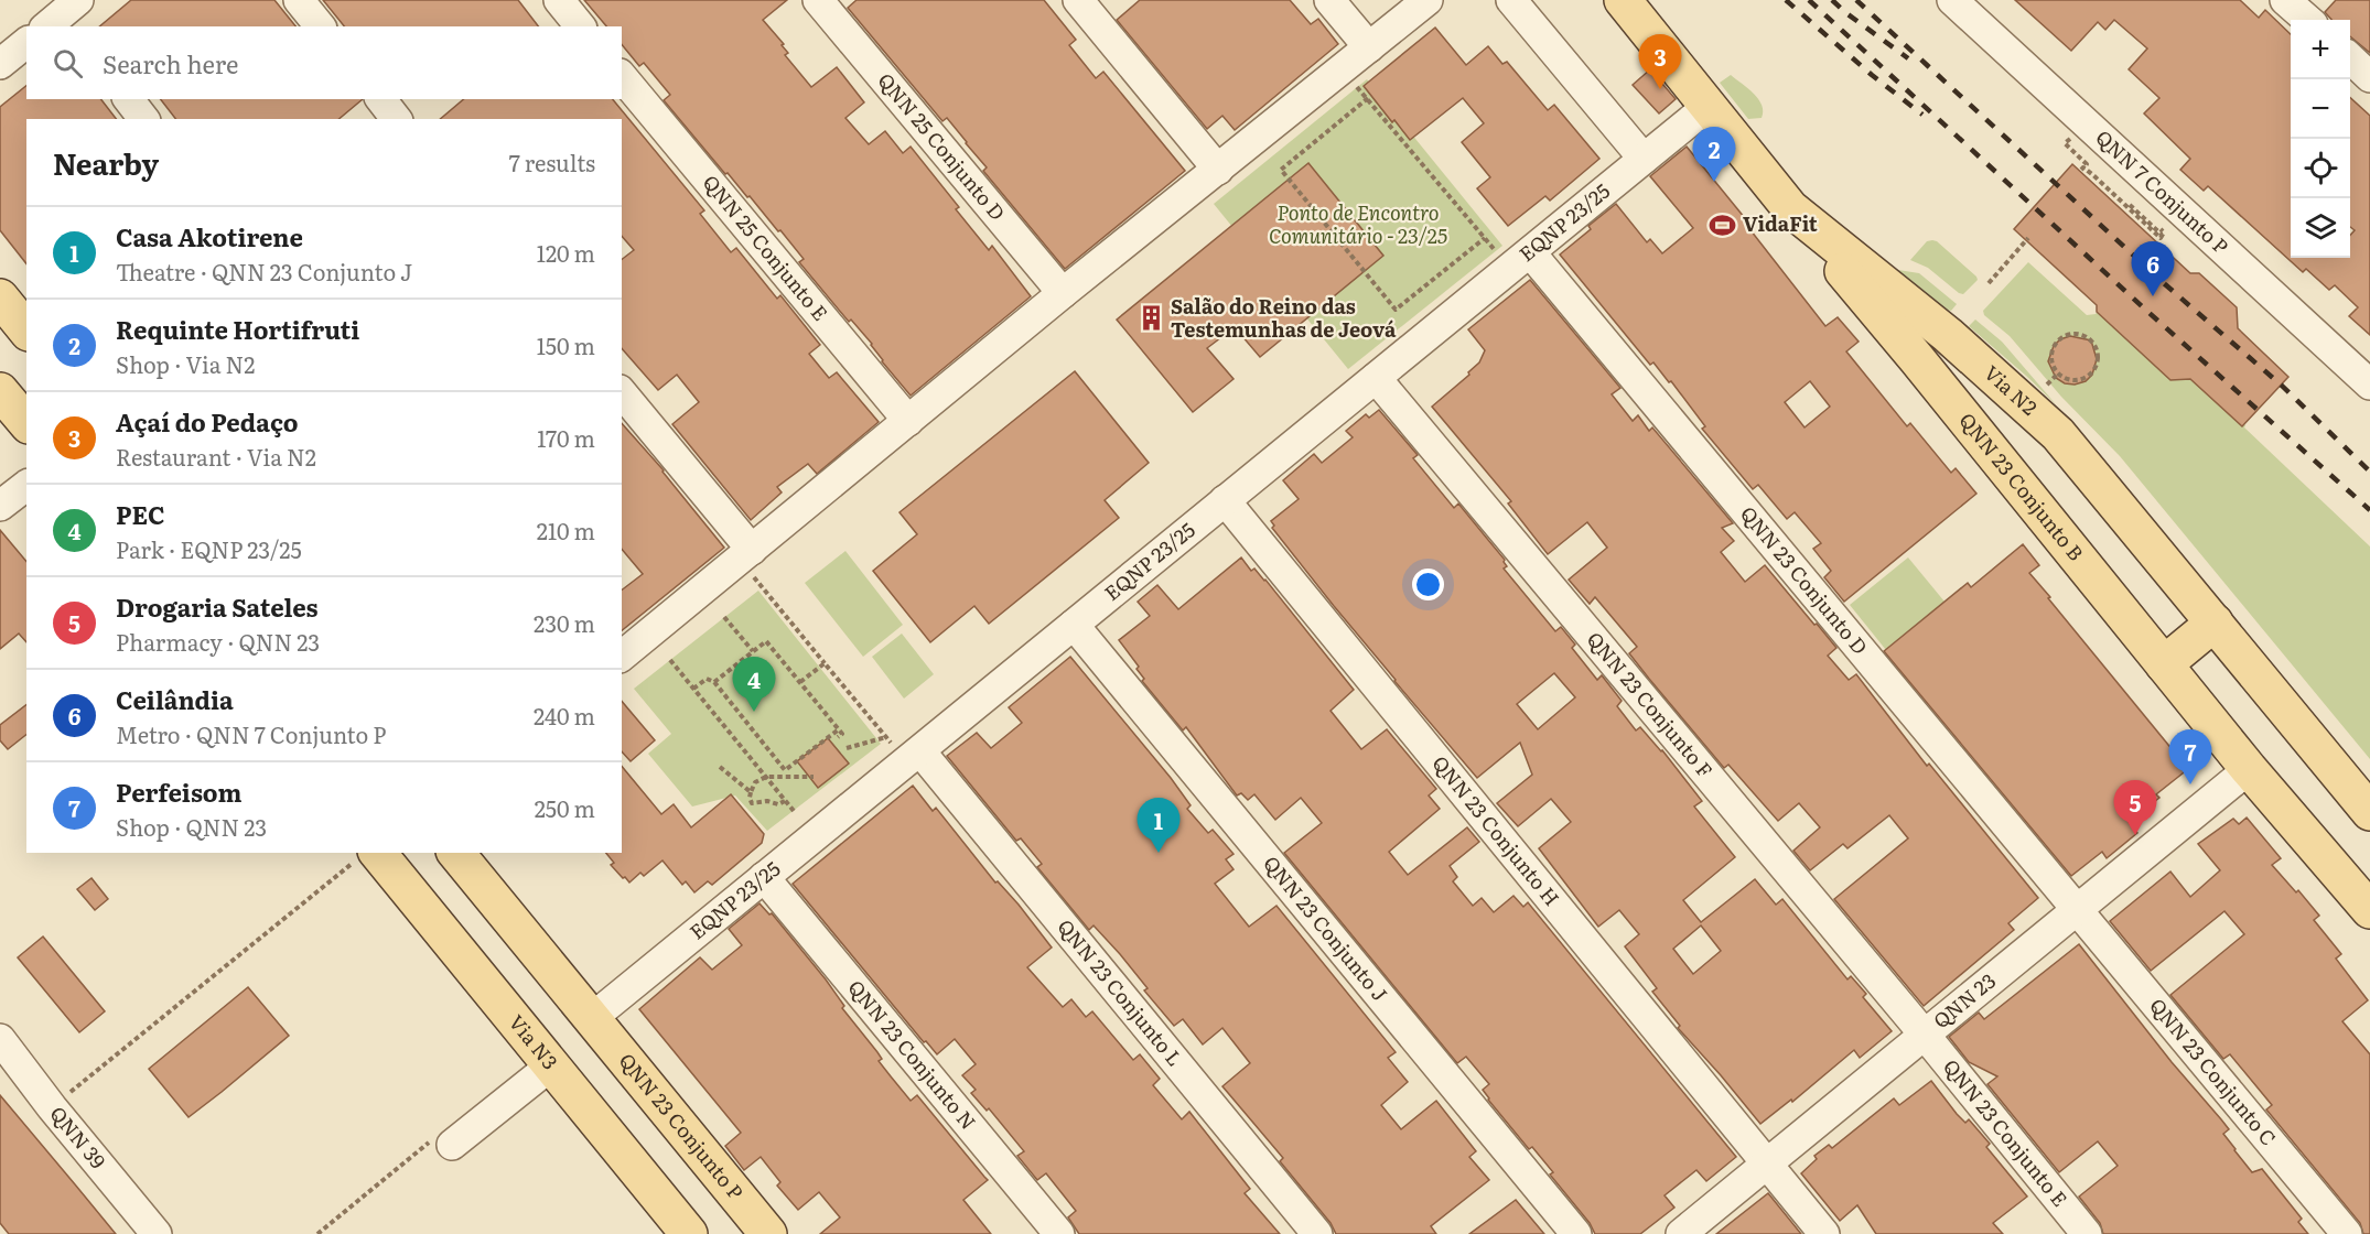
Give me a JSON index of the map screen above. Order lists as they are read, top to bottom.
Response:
{
  "streets": {
    "main road": [
      "Via N2",
      "QNN 23 Conjunto B",
      "Via N3",
      "QNN 23 Conjunto P"
    ],
    "street": [
      "QNN 25 Conjunto D",
      "QNN 7 Conjunto P",
      "EQNP 23/25",
      "QNN 25 Conjunto E",
      "QNN 23 Conjunto D",
      "QNN 23 Conjunto F",
      "QNN 23 Conjunto H",
      "QNN 23 Conjunto J",
      "QNN 23 Conjunto L",
      "QNN 23",
      "QNN 23 Conjunto N",
      "QNN 23 Conjunto C",
      "QNN 23 Conjunto E",
      "QNN 39"
    ]
  },
  "crossings": [
    ["EQNP 23/25", "Via N2"],
    ["EQNP 23/25", "QNN 23 Conjunto D"],
    ["EQNP 23/25", "QNN 23 Conjunto F"],
    ["EQNP 23/25", "QNN 23 Conjunto H"],
    ["EQNP 23/25", "QNN 23 Conjunto J"],
    ["EQNP 23/25", "QNN 23 Conjunto L"],
    ["EQNP 23/25", "QNN 23 Conjunto N"],
    ["EQNP 23/25", "QNN 23 Conjunto P"],
    ["Via N2", "QNN 23 Conjunto B"],
    ["QNN 23 Conjunto B", "QNN 23"],
    ["QNN 23 Conjunto D", "QNN 23"],
    ["QNN 23 Conjunto D", "QNN 23 Conjunto C"],
    ["QNN 23 Conjunto F", "QNN 23"],
    ["QNN 23 Conjunto F", "QNN 23 Conjunto E"],
    ["QNN 23 Conjunto H", "QNN 23"],
    ["QNN 23", "QNN 23 Conjunto C"],
    ["QNN 23", "QNN 23 Conjunto E"]
  ],
  "parks": ["Ponto de Encontro Comunitário - 23/25"],
  "places": {
    "sports": ["VidaFit"],
    "building": ["Salão do Reino das Testemunhas de Jeová"]
  },
  "page": {
    "map_buttons": ["+", "−"],
    "search": "Search here",
    "pins": [
      "3",
      "2",
      "6",
      "4",
      "7",
      "5",
      "1"
    ],
    "heading": ["Nearby", "7 results"],
    "list": [
      {
        "mark": "1",
        "name": "Casa Akotirene",
        "note": "Theatre · QNN 23 Conjunto J",
        "value": "120 m"
      },
      {
        "mark": "2",
        "name": "Requinte Hortifruti",
        "note": "Shop · Via N2",
        "value": "150 m"
      },
      {
        "mark": "3",
        "name": "Açaí do Pedaço",
        "note": "Restaurant · Via N2",
        "value": "170 m"
      },
      {
        "mark": "4",
        "name": "PEC",
        "note": "Park · EQNP 23/25",
        "value": "210 m"
      },
      {
        "mark": "5",
        "name": "Drogaria Sateles",
        "note": "Pharmacy · QNN 23",
        "value": "230 m"
      },
      {
        "mark": "6",
        "name": "Ceilândia",
        "note": "Metro · QNN 7 Conjunto P",
        "value": "240 m"
      },
      {
        "mark": "7",
        "name": "Perfeisom",
        "note": "Shop · QNN 23",
        "value": "250 m"
      }
    ]
  }
}
